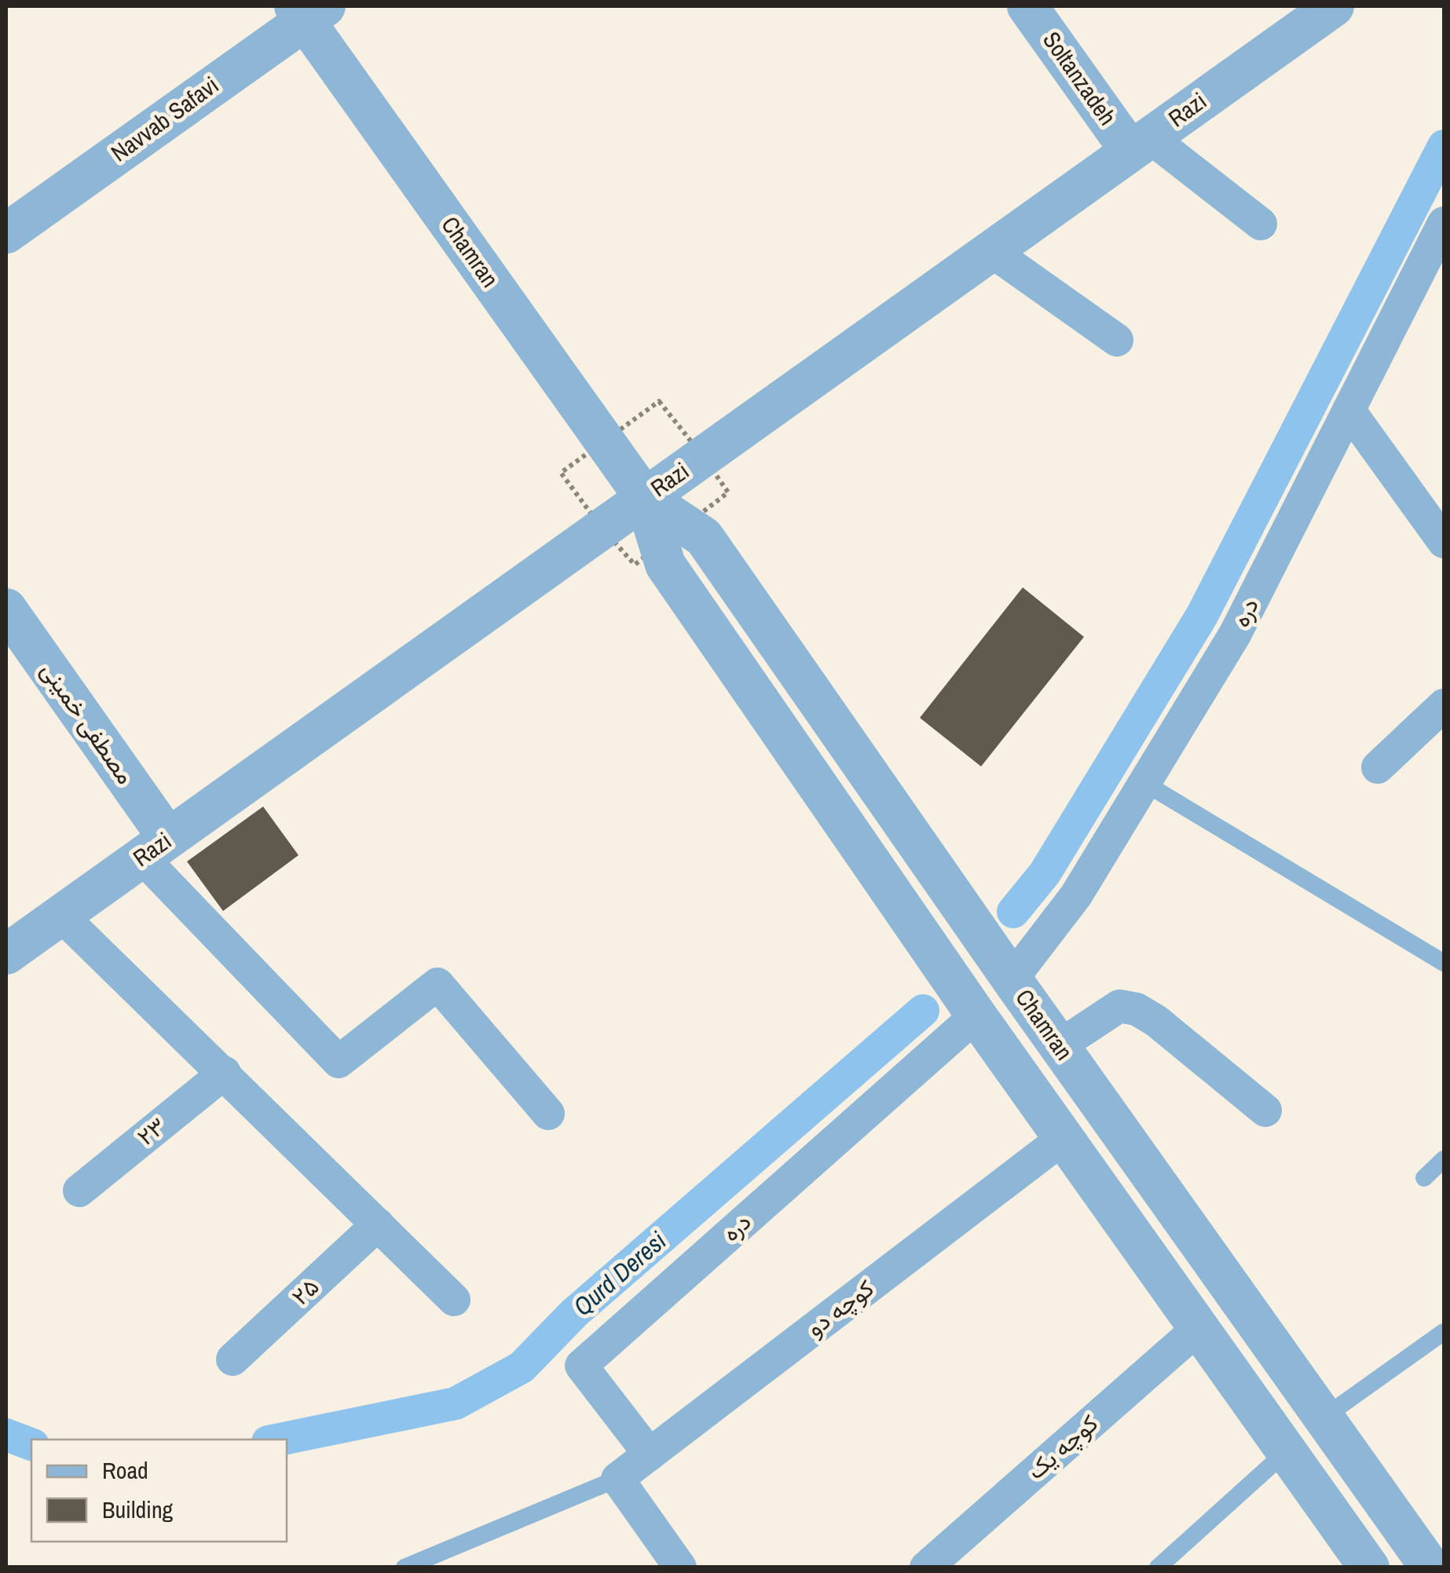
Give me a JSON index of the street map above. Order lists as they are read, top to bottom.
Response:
{
  "streets": {
    "street": [
      "Soltanzadeh",
      "Razi",
      "Navvab Safavi",
      "Chamran",
      "دره",
      "مصطفی خمینی",
      "۲۳",
      "۲۵",
      "کوچه دو",
      "کوچه یک"
    ]
  },
  "crossings": [
    ["Soltanzadeh", "Razi"],
    ["Razi", "Chamran"],
    ["Razi", "مصطفی خمینی"],
    ["Navvab Safavi", "Chamran"],
    ["Chamran", "دره"],
    ["Chamran", "کوچه دو"],
    ["Chamran", "کوچه یک"],
    ["دره", "کوچه دو"]
  ],
  "water": ["Qurd Deresi"],
  "legend": ["Road", "Building"]
}
